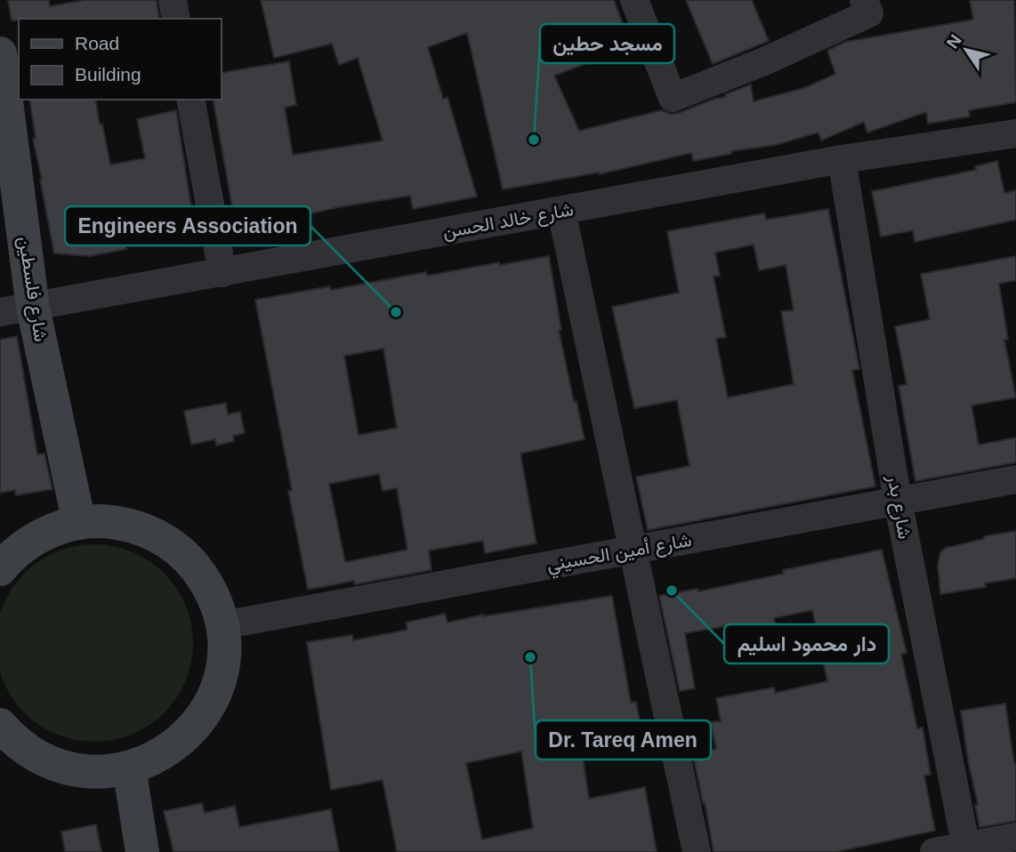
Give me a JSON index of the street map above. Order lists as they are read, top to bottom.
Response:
{
  "streets": {
    "street": [
      "شارع خالد الحسن",
      "شارع فلسطين",
      "شارع بدر",
      "شارع أمين الحسيني"
    ]
  },
  "crossings": [
    ["شارع خالد الحسن", "شارع فلسطين"],
    ["شارع خالد الحسن", "شارع بدر"],
    ["شارع بدر", "شارع أمين الحسيني"]
  ],
  "places": [
    "مسجد حطين",
    "Engineers Association",
    "دار محمود اسليم",
    "Dr. Tareq Amen"
  ],
  "legend": ["Road", "Building"],
  "north": "top left"
}
